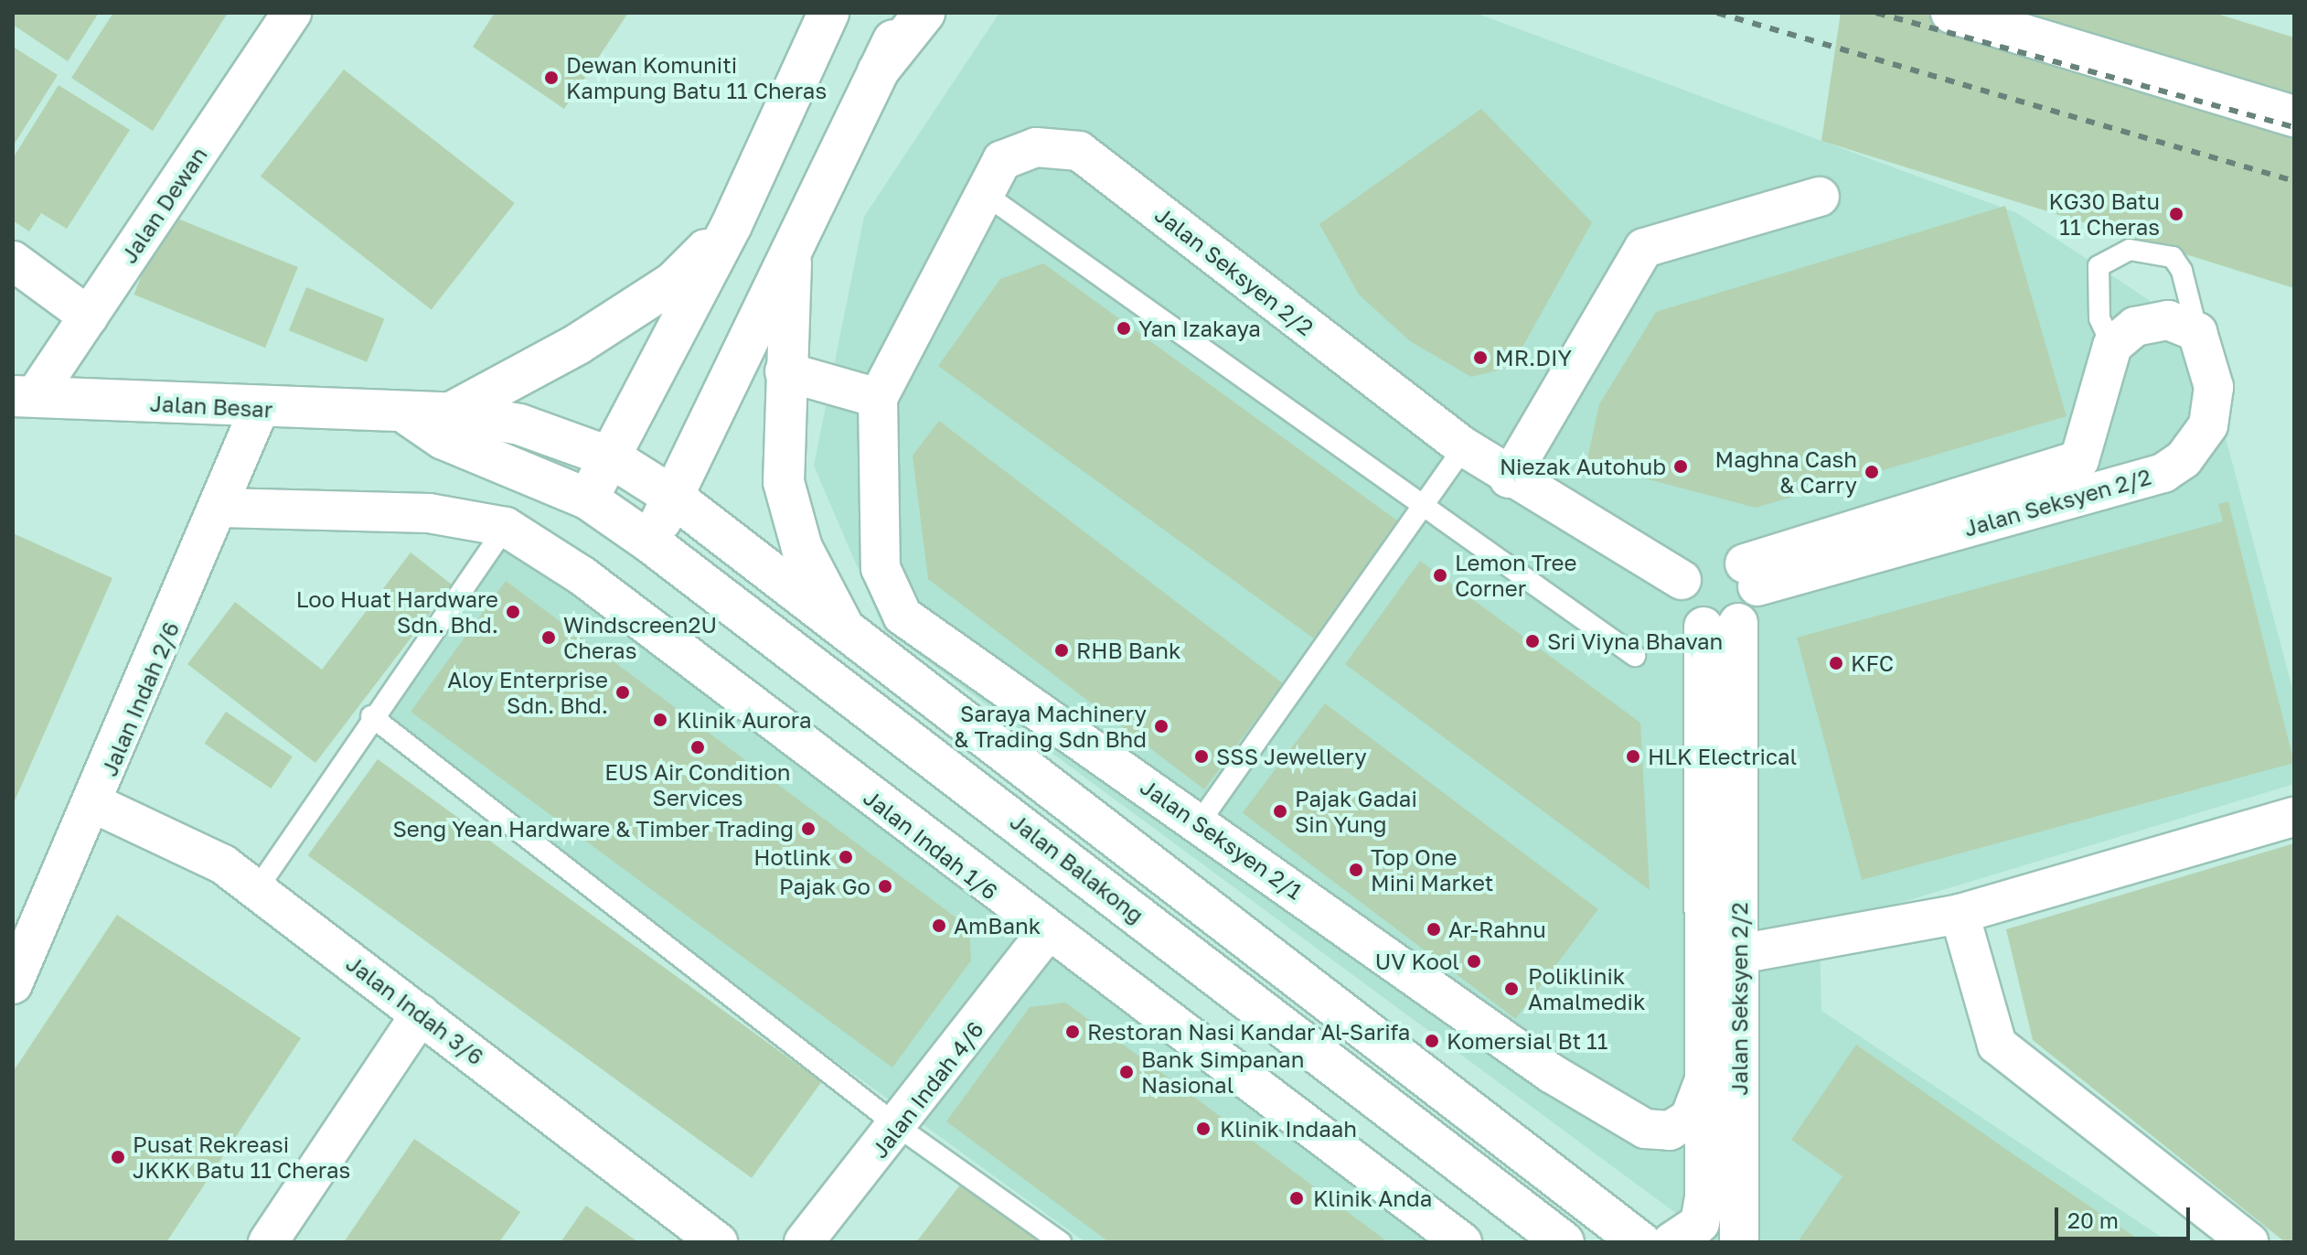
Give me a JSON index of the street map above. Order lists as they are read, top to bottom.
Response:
{
  "streets": {
    "main road": ["Jalan Besar", "Jalan Balakong"],
    "street": [
      "Jalan Dewan",
      "Jalan Seksyen 2/2",
      "Jalan Indah 2/6",
      "Jalan Seksyen 2/1",
      "Jalan Indah 1/6",
      "Jalan Indah 3/6",
      "Jalan Indah 4/6"
    ]
  },
  "crossings": [
    ["Jalan Dewan", "Jalan Besar"],
    ["Jalan Seksyen 2/2", "Jalan Seksyen 2/1"],
    ["Jalan Besar", "Jalan Indah 2/6"],
    ["Jalan Indah 2/6", "Jalan Indah 3/6"],
    ["Jalan Indah 1/6", "Jalan Indah 4/6"]
  ],
  "places": [
    "Dewan Komuniti Kampung Batu 11 Cheras",
    "KG30 Batu 11 Cheras",
    "Yan Izakaya",
    "MR.DIY",
    "Niezak Autohub",
    "Maghna Cash & Carry",
    "Lemon Tree Corner",
    "Loo Huat Hardware Sdn. Bhd.",
    "Windscreen2U Cheras",
    "Sri Viyna Bhavan",
    "RHB Bank",
    "KFC",
    "Aloy Enterprise Sdn. Bhd.",
    "Klinik Aurora",
    "Saraya Machinery & Trading Sdn Bhd",
    "EUS Air Condition Services",
    "SSS Jewellery",
    "HLK Electrical",
    "Pajak Gadai Sin Yung",
    "Seng Yean Hardware & Timber Trading",
    "Hotlink",
    "Top One Mini Market",
    "Pajak Go",
    "AmBank",
    "Ar-Rahnu",
    "UV Kool",
    "Poliklinik Amalmedik",
    "Restoran Nasi Kandar Al-Sarifa",
    "Komersial Bt 11",
    "Bank Simpanan Nasional",
    "Klinik Indaah",
    "Pusat Rekreasi JKKK Batu 11 Cheras",
    "Klinik Anda"
  ],
  "scale_bar": "20 m"
}
